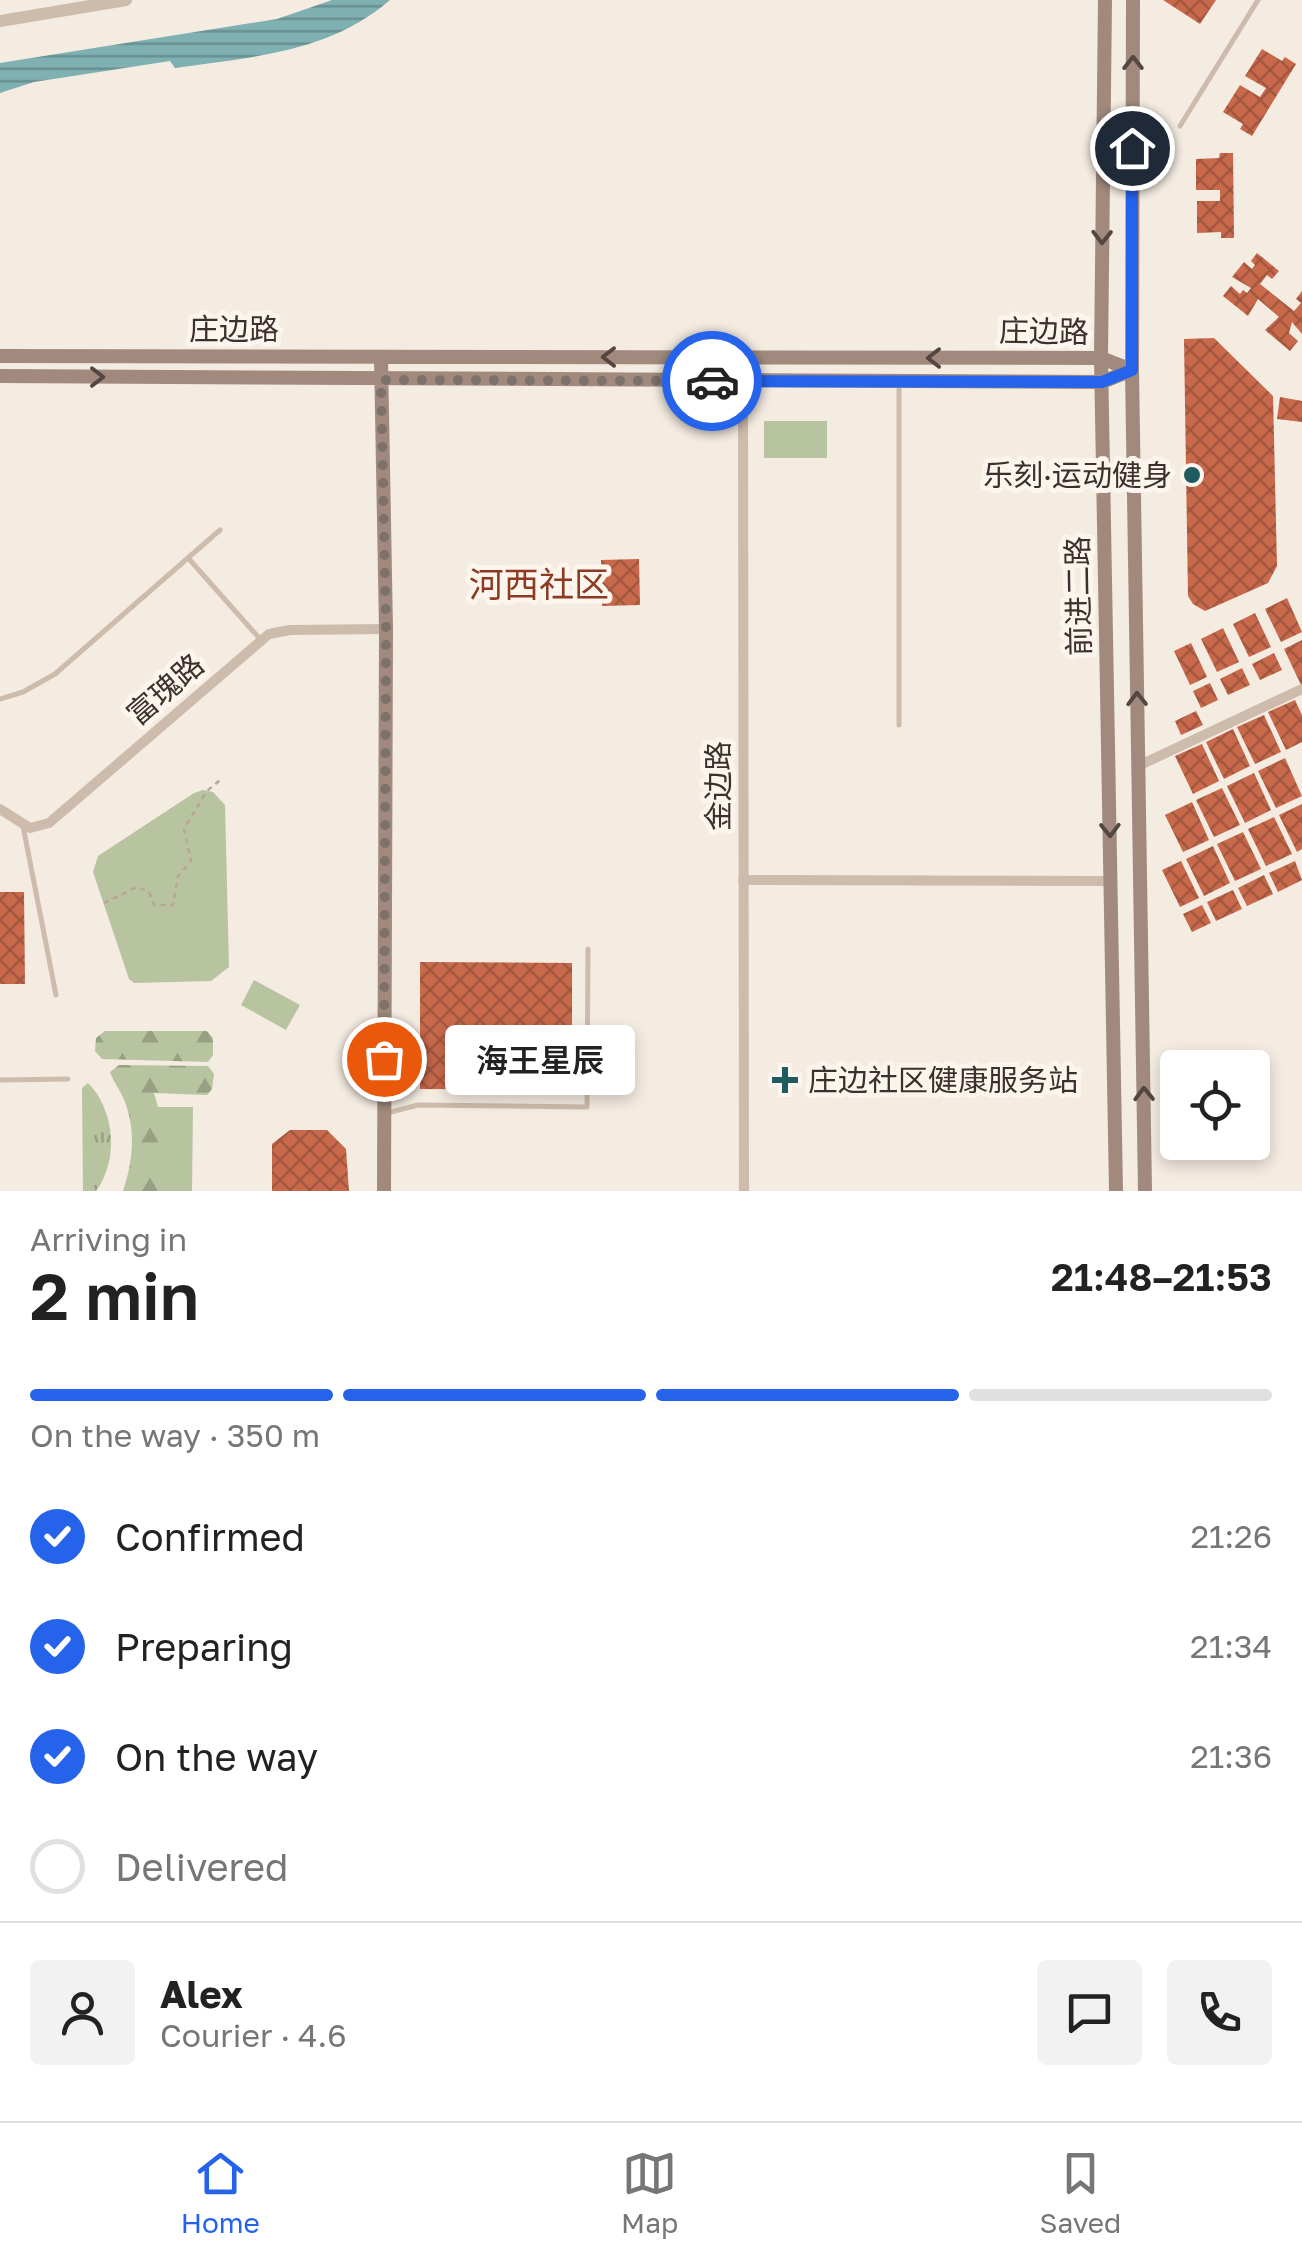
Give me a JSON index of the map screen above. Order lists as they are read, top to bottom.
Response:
{
  "streets": {
    "main road": ["庄边路", "前进二路"],
    "street": ["富瑰路", "金边路"]
  },
  "crossings": [
    ["庄边路", "前进二路"],
    ["庄边路", "金边路"]
  ],
  "districts": ["河西社区"],
  "places": {
    "other": ["乐刻·运动健身", "海王星辰"],
    "health": ["庄边社区健康服务站"]
  },
  "page": {
    "bubble": "海王星辰",
    "heading": ["2 min", "Arriving in", "21:48–21:53"],
    "panel": ["Alex", "Courier · 4.6"],
    "bar": "On the way · 350 m",
    "list": [
      ["Confirmed", "21:26"],
      ["Preparing", "21:34"],
      ["On the way", "21:36"],
      "Delivered"
    ],
    "tabs": ["Home", "Map", "Saved"]
  }
}
